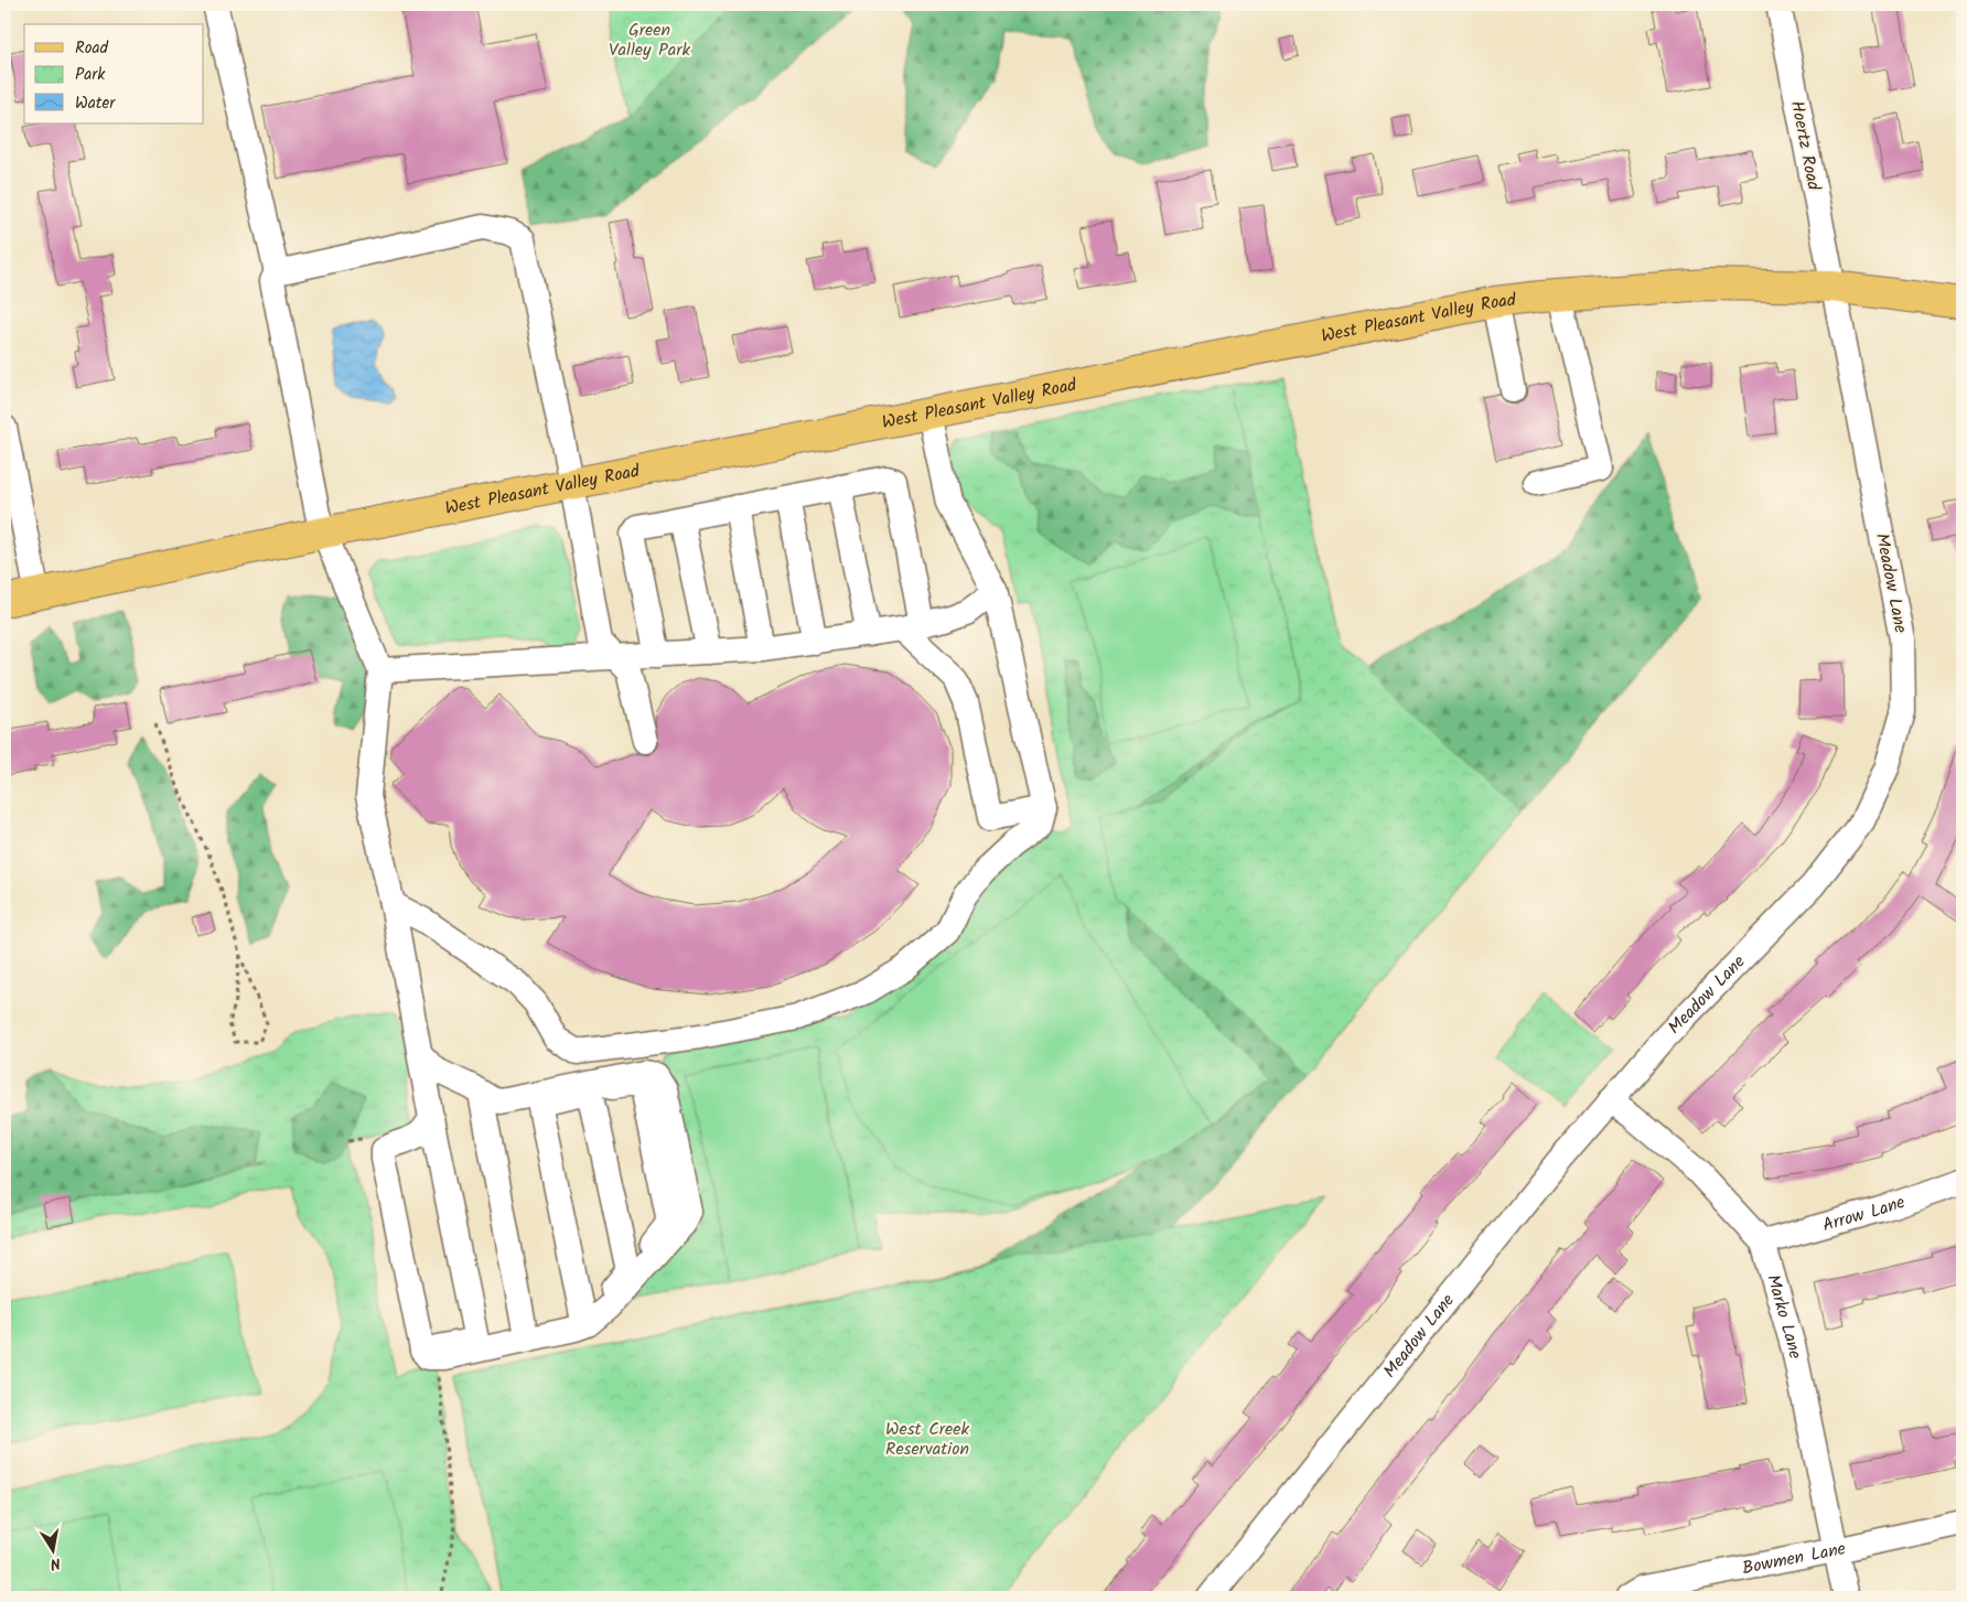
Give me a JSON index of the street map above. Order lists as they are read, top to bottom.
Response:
{
  "streets": {
    "main road": ["West Pleasant Valley Road"],
    "street": [
      "Hoertz Road",
      "Meadow Lane",
      "Arrow Lane",
      "Marko Lane",
      "Bowmen Lane"
    ]
  },
  "crossings": [
    ["Hoertz Road", "West Pleasant Valley Road"],
    ["Hoertz Road", "Meadow Lane"],
    ["West Pleasant Valley Road", "Meadow Lane"],
    ["Meadow Lane", "Marko Lane"],
    ["Arrow Lane", "Marko Lane"],
    ["Marko Lane", "Bowmen Lane"]
  ],
  "parks": ["Green Valley Park", "West Creek Reservation"],
  "legend": ["Road", "Park", "Water"],
  "north": "bottom"
}
